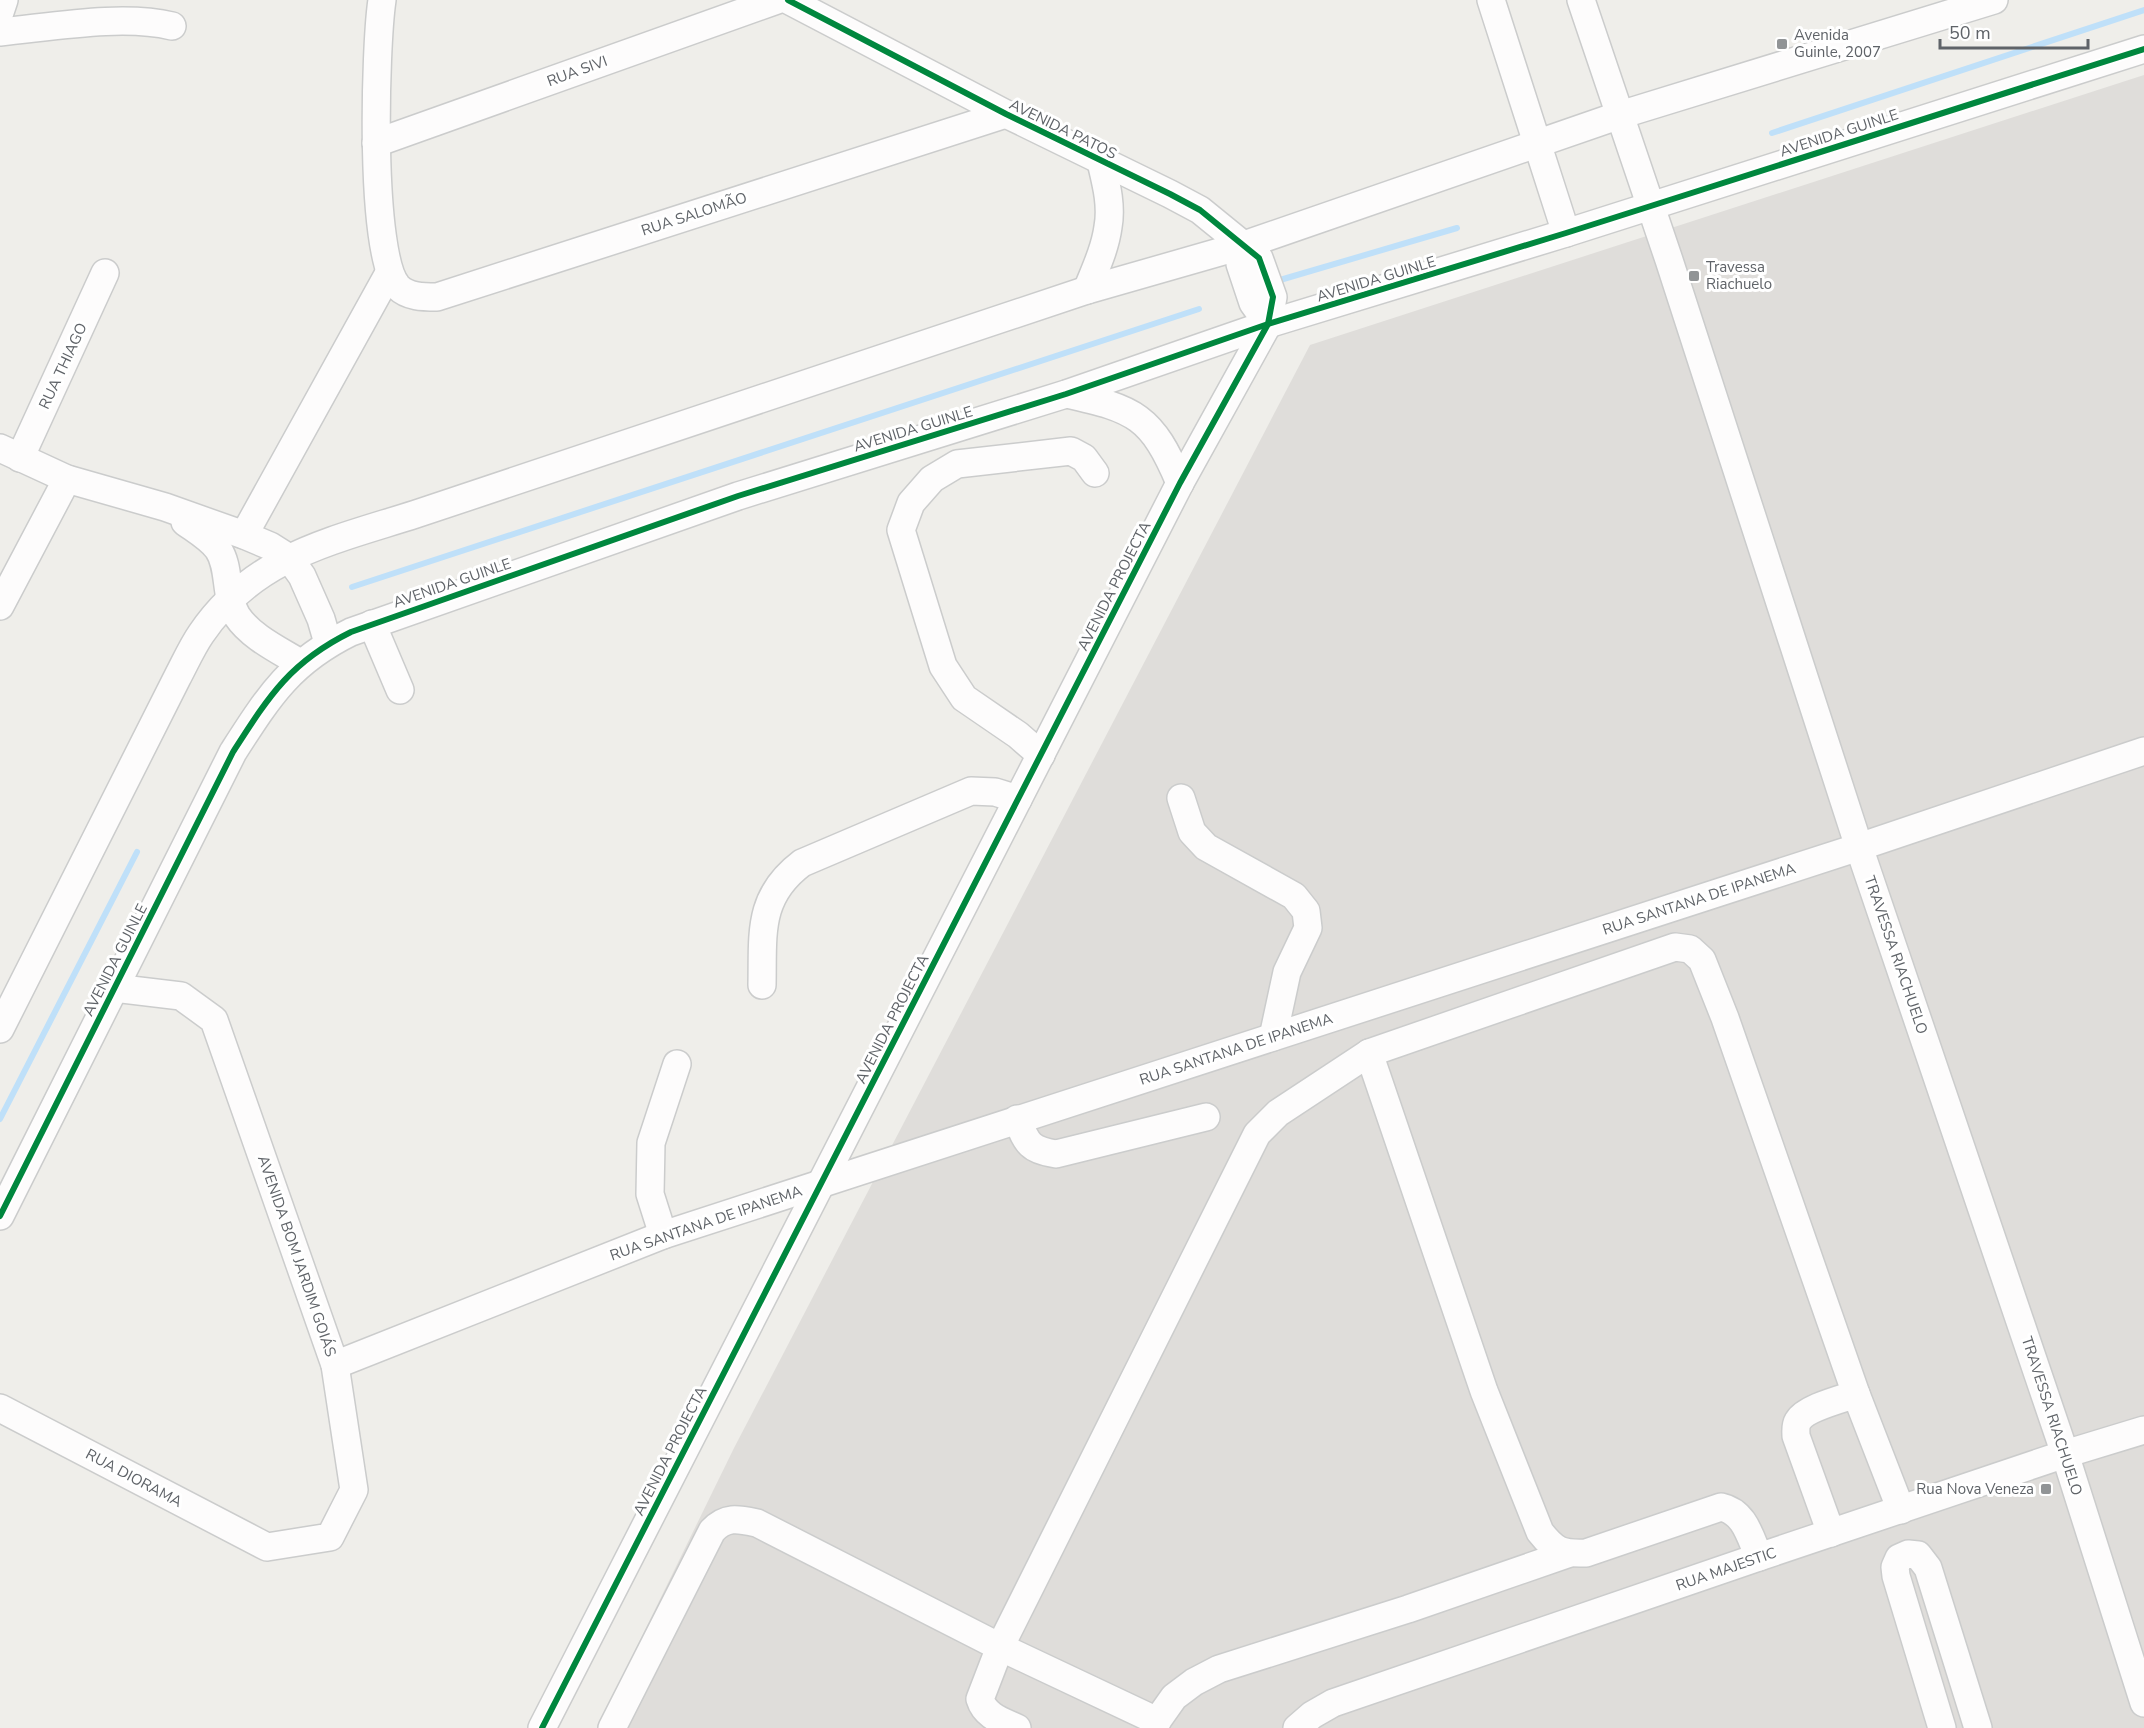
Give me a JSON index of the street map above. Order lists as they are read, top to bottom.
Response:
{
  "streets": {
    "street": [
      "RUA SIVI",
      "AVENIDA PATOS",
      "AVENIDA GUINLE",
      "RUA SALOMÃO",
      "RUA THIAGO",
      "AVENIDA PROJECTA",
      "RUA SANTANA DE IPANEMA",
      "TRAVESSA RIACHUELO",
      "AVENIDA BOM JARDIM GOIÁS",
      "RUA DIORAMA",
      "RUA MAJESTIC"
    ]
  },
  "crossings": [
    ["AVENIDA PATOS", "RUA SALOMÃO"],
    ["AVENIDA GUINLE", "AVENIDA PROJECTA"],
    ["AVENIDA GUINLE", "TRAVESSA RIACHUELO"],
    ["AVENIDA GUINLE", "AVENIDA BOM JARDIM GOIÁS"],
    ["AVENIDA PROJECTA", "RUA SANTANA DE IPANEMA"],
    ["RUA SANTANA DE IPANEMA", "TRAVESSA RIACHUELO"],
    ["RUA SANTANA DE IPANEMA", "AVENIDA BOM JARDIM GOIÁS"],
    ["TRAVESSA RIACHUELO", "RUA MAJESTIC"],
    ["AVENIDA BOM JARDIM GOIÁS", "RUA DIORAMA"]
  ],
  "places": {
    "transit": ["Avenida Guinle, 2007", "Travessa Riachuelo", "Rua Nova Veneza"]
  },
  "scale_bar": "50 m"
}
